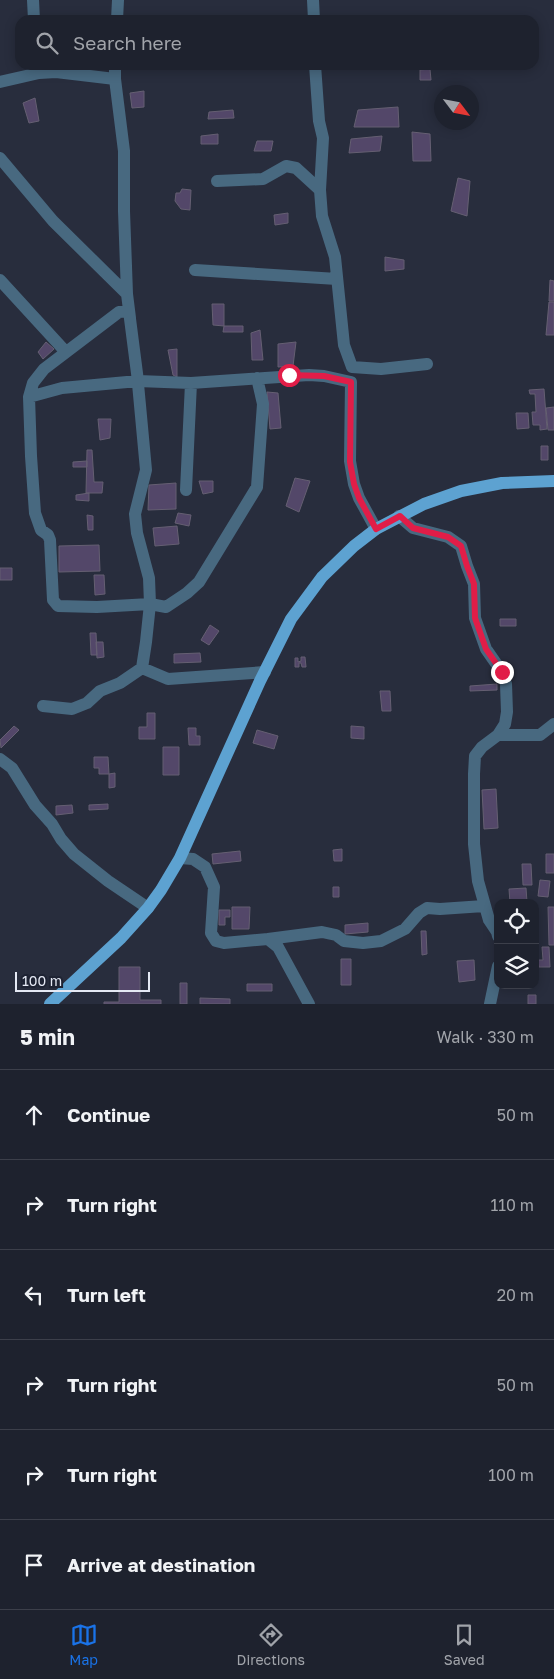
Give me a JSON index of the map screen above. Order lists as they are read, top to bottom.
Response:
{
  "scale_bar": "100 m",
  "north": "bottom right",
  "page": {
    "search": "Search here",
    "scale": "100 m",
    "heading": ["5 min", "Walk · 330 m"],
    "list": [
      ["Continue", "50 m"],
      ["Turn right", "110 m"],
      ["Turn left", "20 m"],
      ["Turn right", "50 m"],
      ["Turn right", "100 m"],
      "Arrive at destination"
    ],
    "nav": ["Map", "Directions", "Saved"]
  }
}
